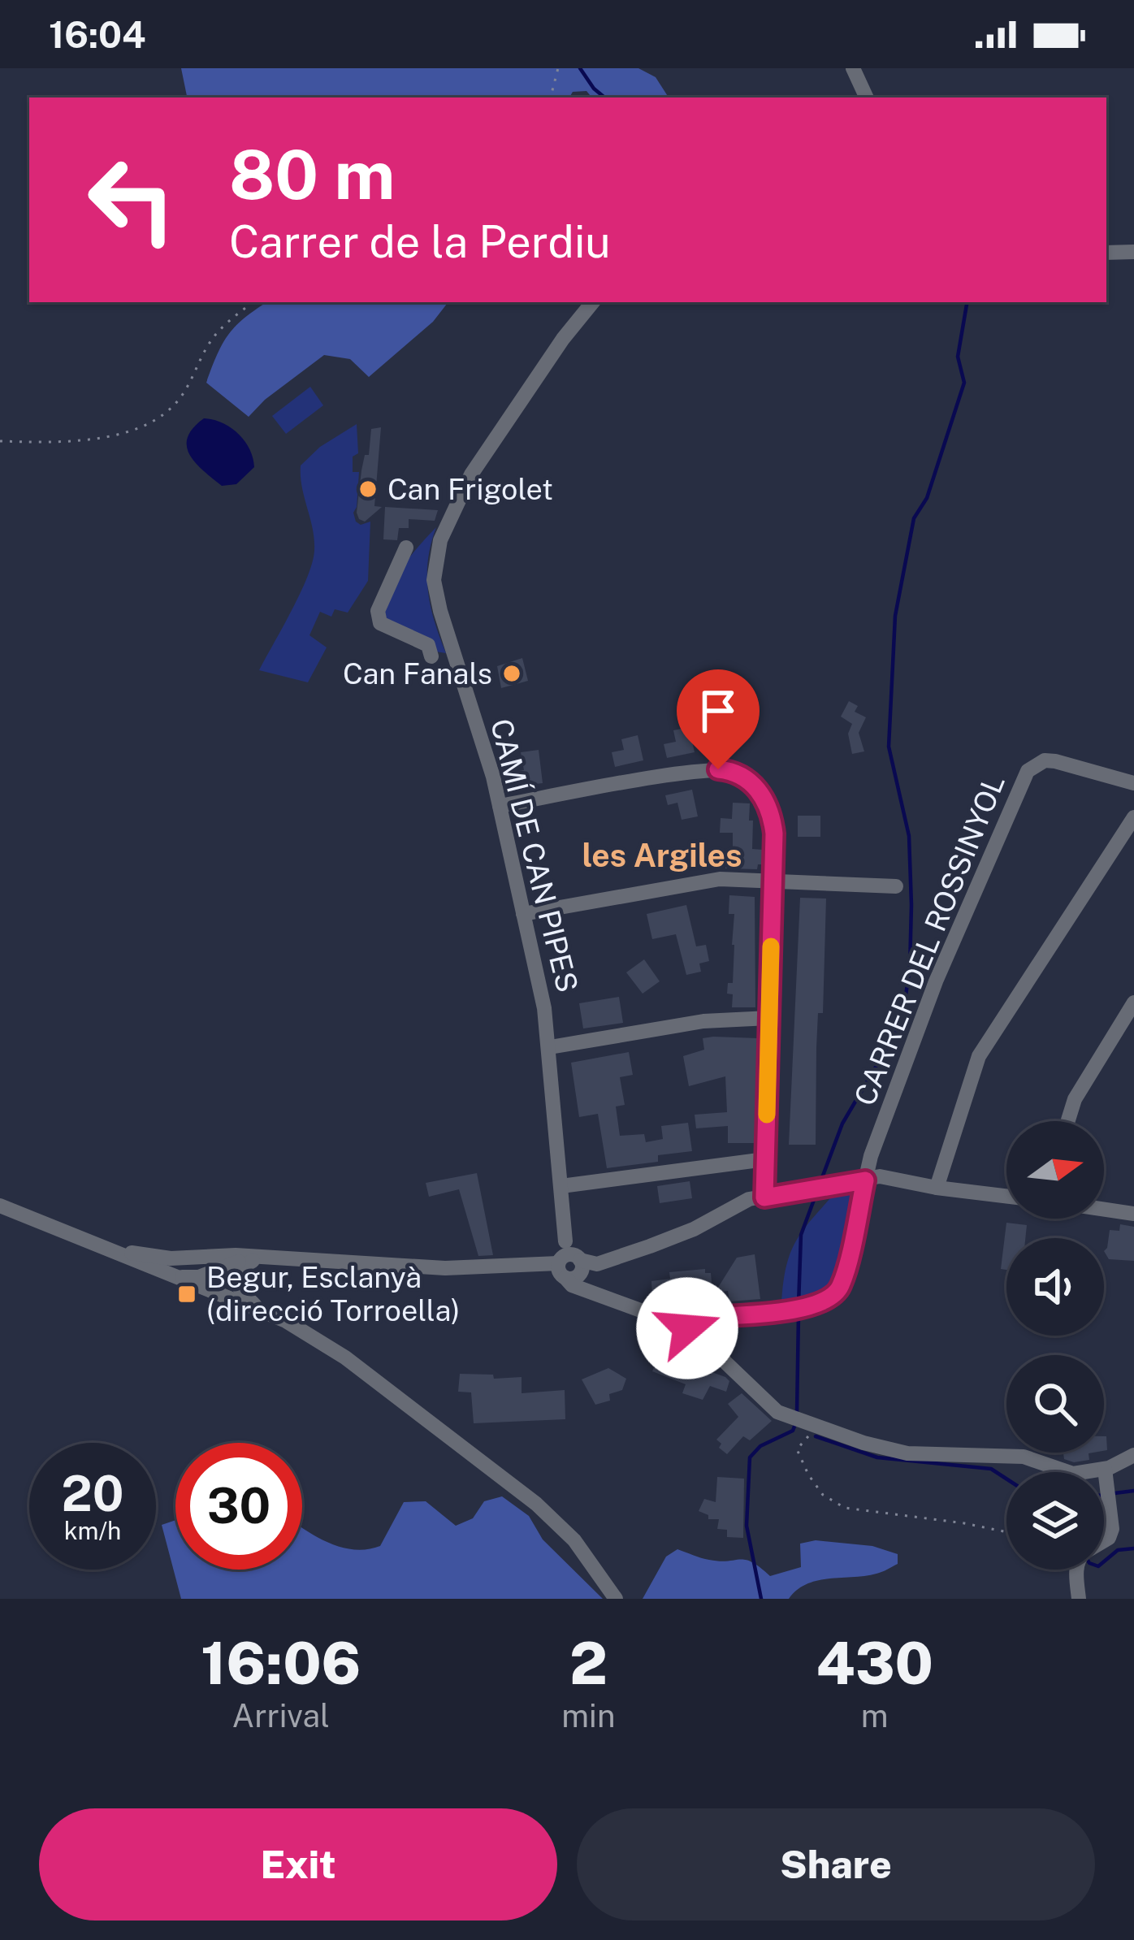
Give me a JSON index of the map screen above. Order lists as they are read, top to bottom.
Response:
{
  "streets": {
    "street": ["CAMÍ DE CAN PIPES", "CARRER DEL ROSSINYOL"]
  },
  "districts": ["les Argiles"],
  "places": {
    "other": ["Can Frigolet", "Can Fanals"],
    "transit": ["Begur, Esclanyà (direcció Torroella)"]
  },
  "north": "right",
  "page": {
    "status": "16:04",
    "turn": ["80 m", "Carrer de la Perdiu"],
    "speed": "20 km/h",
    "limit": "30",
    "eta": [
      "16:06",
      "Arrival",
      "2",
      "min",
      "430",
      "m"
    ],
    "buttons": ["Exit", "Share"]
  }
}
